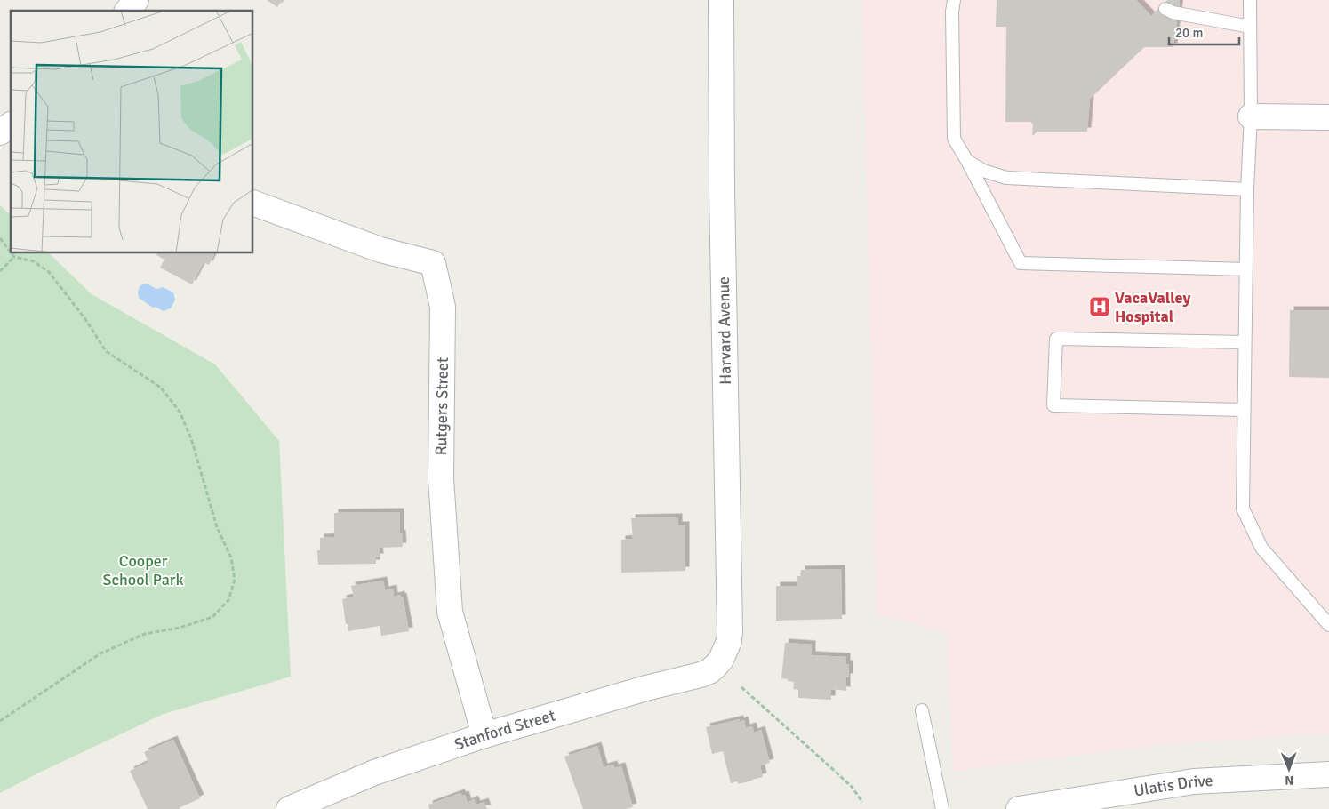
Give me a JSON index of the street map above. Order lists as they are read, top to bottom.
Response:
{
  "streets": {
    "street": [
      "Harvard Avenue",
      "Rutgers Street",
      "Stanford Street",
      "Ulatis Drive"
    ]
  },
  "crossings": [
    ["Harvard Avenue", "Stanford Street"],
    ["Rutgers Street", "Stanford Street"]
  ],
  "parks": ["Cooper School Park"],
  "places": {
    "hospital": ["VacaValley Hospital"]
  },
  "scale_bar": "20 m",
  "north": "bottom"
}
